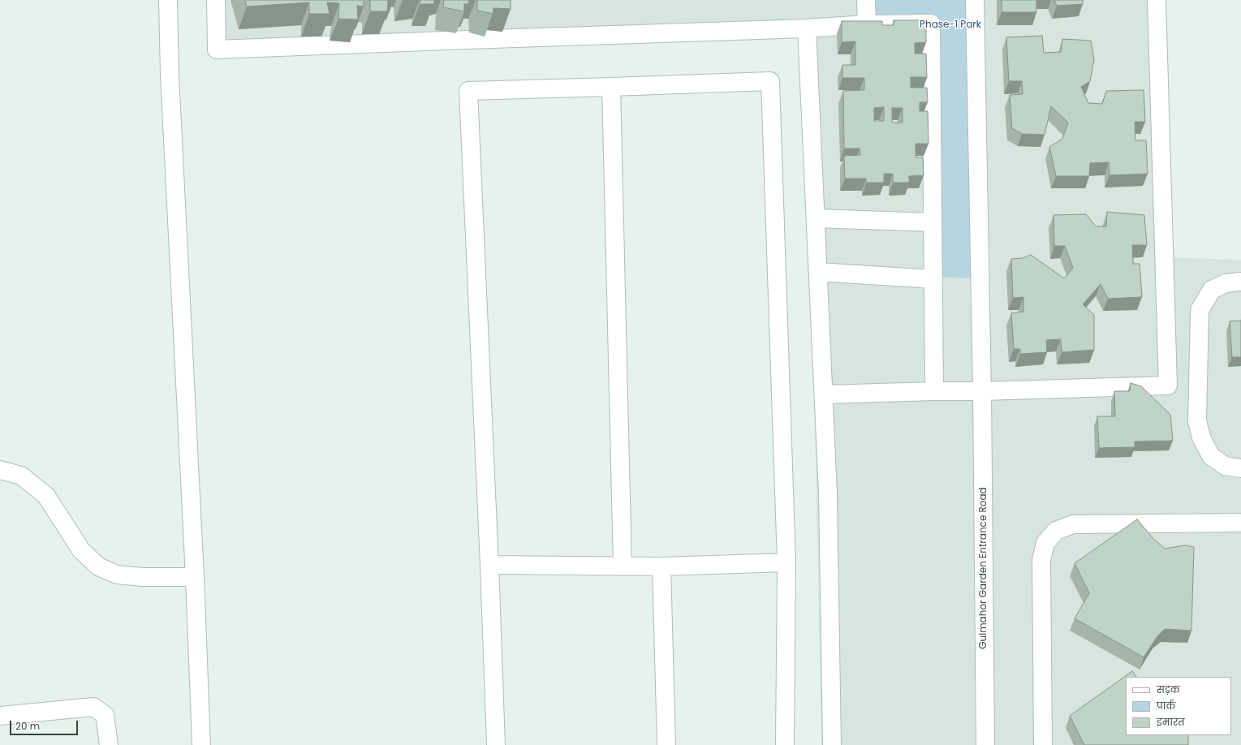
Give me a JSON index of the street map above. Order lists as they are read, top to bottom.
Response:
{
  "streets": {
    "street": ["Gulmahor Garden Entrance Road"]
  },
  "parks": ["Phase-1 Park"],
  "legend": ["सड़क", "पार्क", "इमारत"],
  "scale_bar": "20 m"
}
